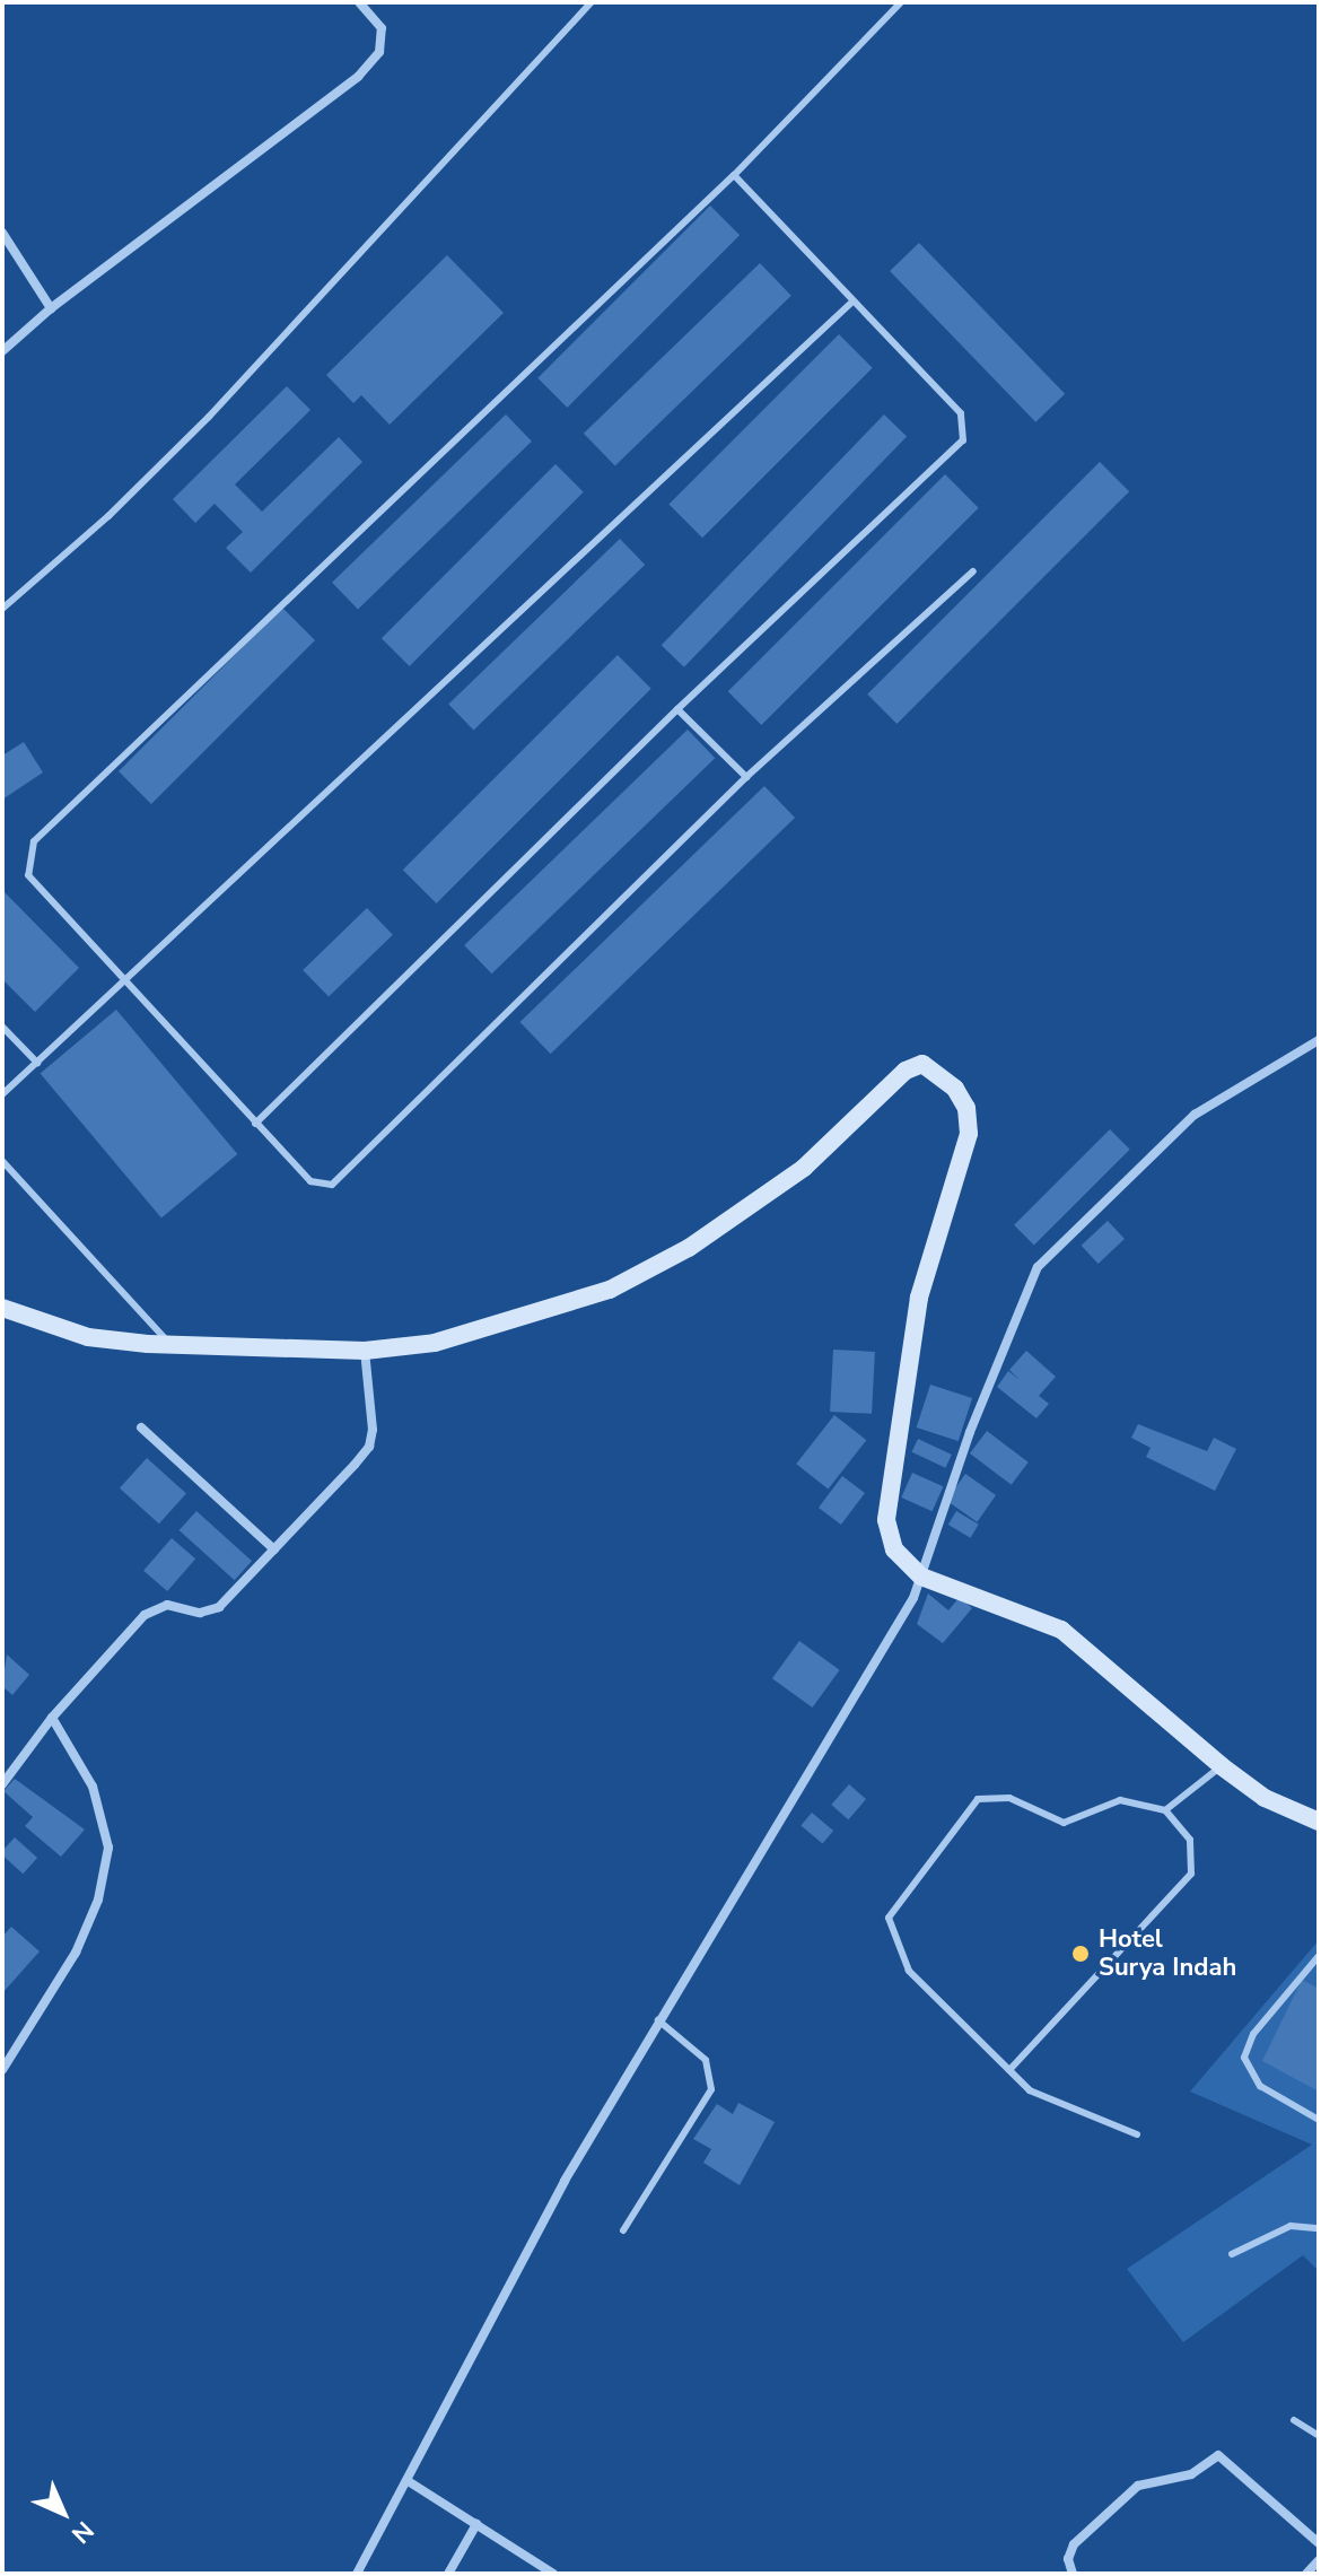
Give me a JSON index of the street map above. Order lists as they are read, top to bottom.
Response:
{
  "places": ["Hotel Surya Indah"],
  "north": "bottom right"
}
